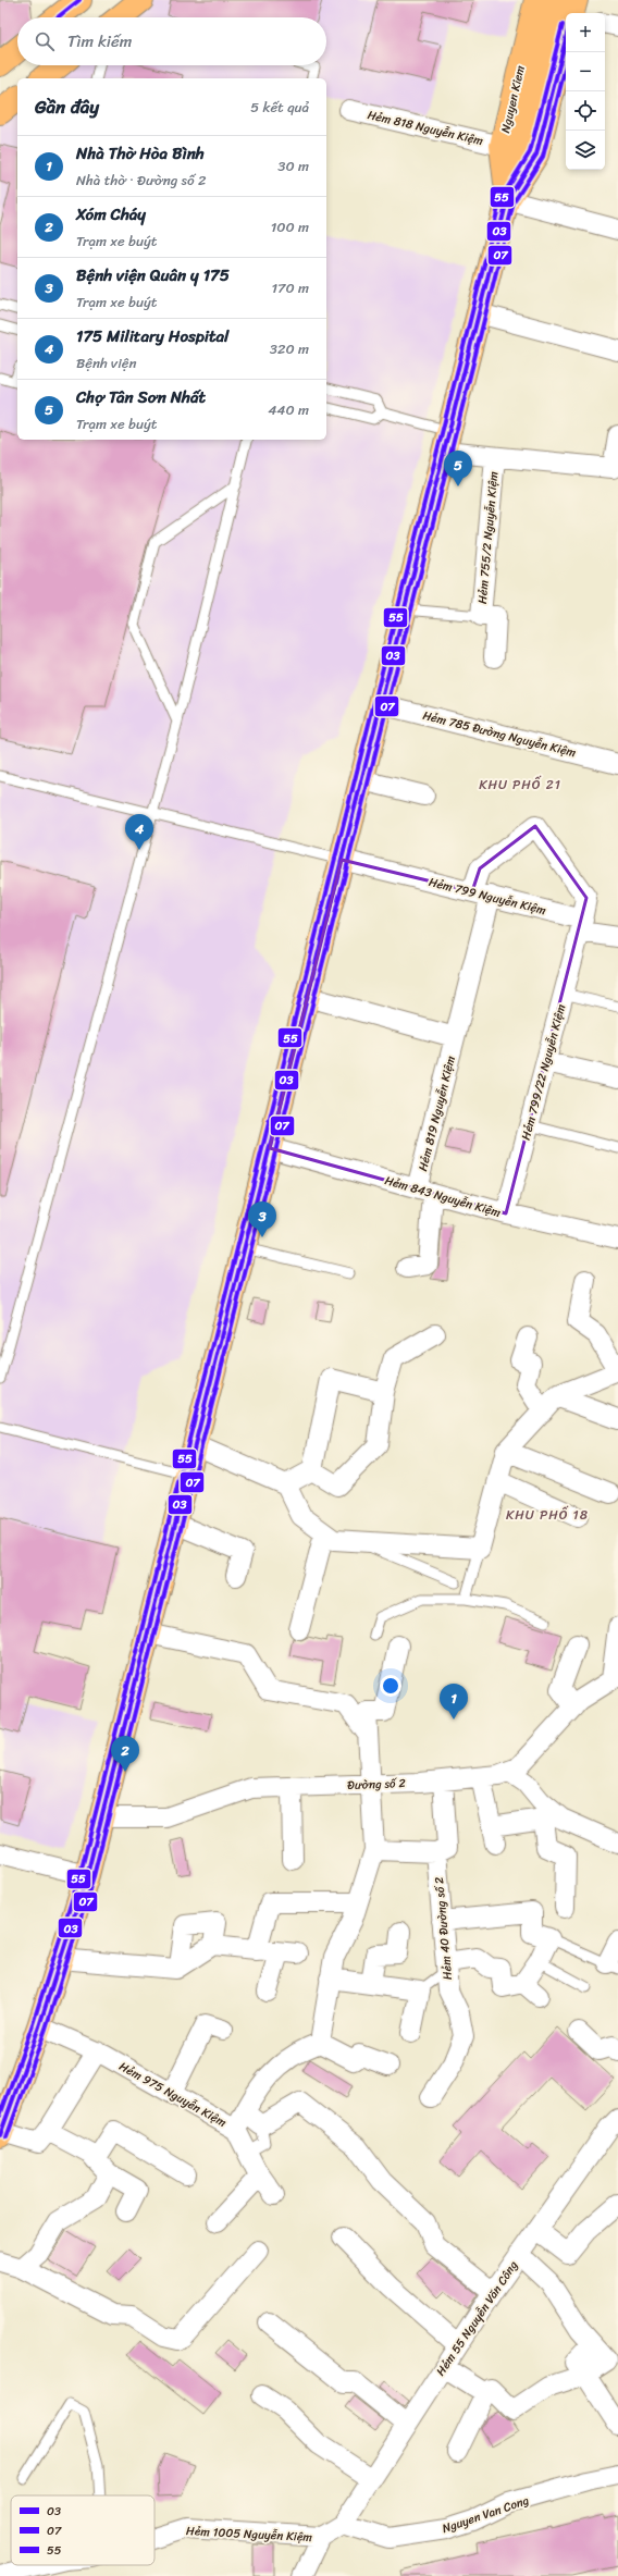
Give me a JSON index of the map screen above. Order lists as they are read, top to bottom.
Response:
{
  "streets": {
    "main road": ["Nguyen Kiem"],
    "street": [
      "Hẻm 818 Nguyễn Kiệm",
      "Hẻm 755/2 Nguyễn Kiệm",
      "Hẻm 785 Đường Nguyễn Kiệm",
      "Hẻm 799 Nguyễn Kiệm",
      "Hẻm 799/22 Nguyễn Kiệm",
      "Hẻm 819 Nguyễn Kiệm",
      "Hẻm 843 Nguyễn Kiệm",
      "Đường số 2",
      "Hẻm 40 Đường số 2",
      "Hẻm 975 Nguyễn Kiệm",
      "Hẻm 55 Nguyễn Văn Công",
      "Nguyen Van Cong",
      "Hẻm 1005 Nguyễn Kiệm"
    ]
  },
  "crossings": [
    ["Nguyen Kiem", "Hẻm 818 Nguyễn Kiệm"],
    ["Hẻm 799 Nguyễn Kiệm", "Hẻm 799/22 Nguyễn Kiệm"],
    ["Hẻm 799 Nguyễn Kiệm", "Hẻm 819 Nguyễn Kiệm"],
    ["Hẻm 799/22 Nguyễn Kiệm", "Hẻm 819 Nguyễn Kiệm"],
    ["Hẻm 799/22 Nguyễn Kiệm", "Hẻm 843 Nguyễn Kiệm"],
    ["Hẻm 819 Nguyễn Kiệm", "Hẻm 843 Nguyễn Kiệm"],
    ["Hẻm 55 Nguyễn Văn Công", "Nguyen Van Cong"]
  ],
  "districts": ["KHU PHỐ 21", "KHU PHỐ 18"],
  "lines": ["transit line 03", "transit line 55", "transit line 07"],
  "legend": ["03", "07", "55"],
  "page": {
    "map_buttons": ["+", "−"],
    "search": "Tìm kiếm",
    "heading": ["Gần đây", "5 kết quả"],
    "list": [
      {
        "mark": "1",
        "name": "Nhà Thờ Hòa Bình",
        "note": "Nhà thờ · Đường số 2",
        "value": "30 m"
      },
      {
        "mark": "2",
        "name": "Xóm Cháy",
        "note": "Trạm xe buýt",
        "value": "100 m"
      },
      {
        "mark": "3",
        "name": "Bệnh viện Quân y 175",
        "note": "Trạm xe buýt",
        "value": "170 m"
      },
      {
        "mark": "4",
        "name": "175 Military Hospital",
        "note": "Bệnh viện",
        "value": "320 m"
      },
      {
        "mark": "5",
        "name": "Chợ Tân Sơn Nhất",
        "note": "Trạm xe buýt",
        "value": "440 m"
      }
    ],
    "pins": [
      "5",
      "4",
      "3",
      "1",
      "2"
    ]
  }
}
